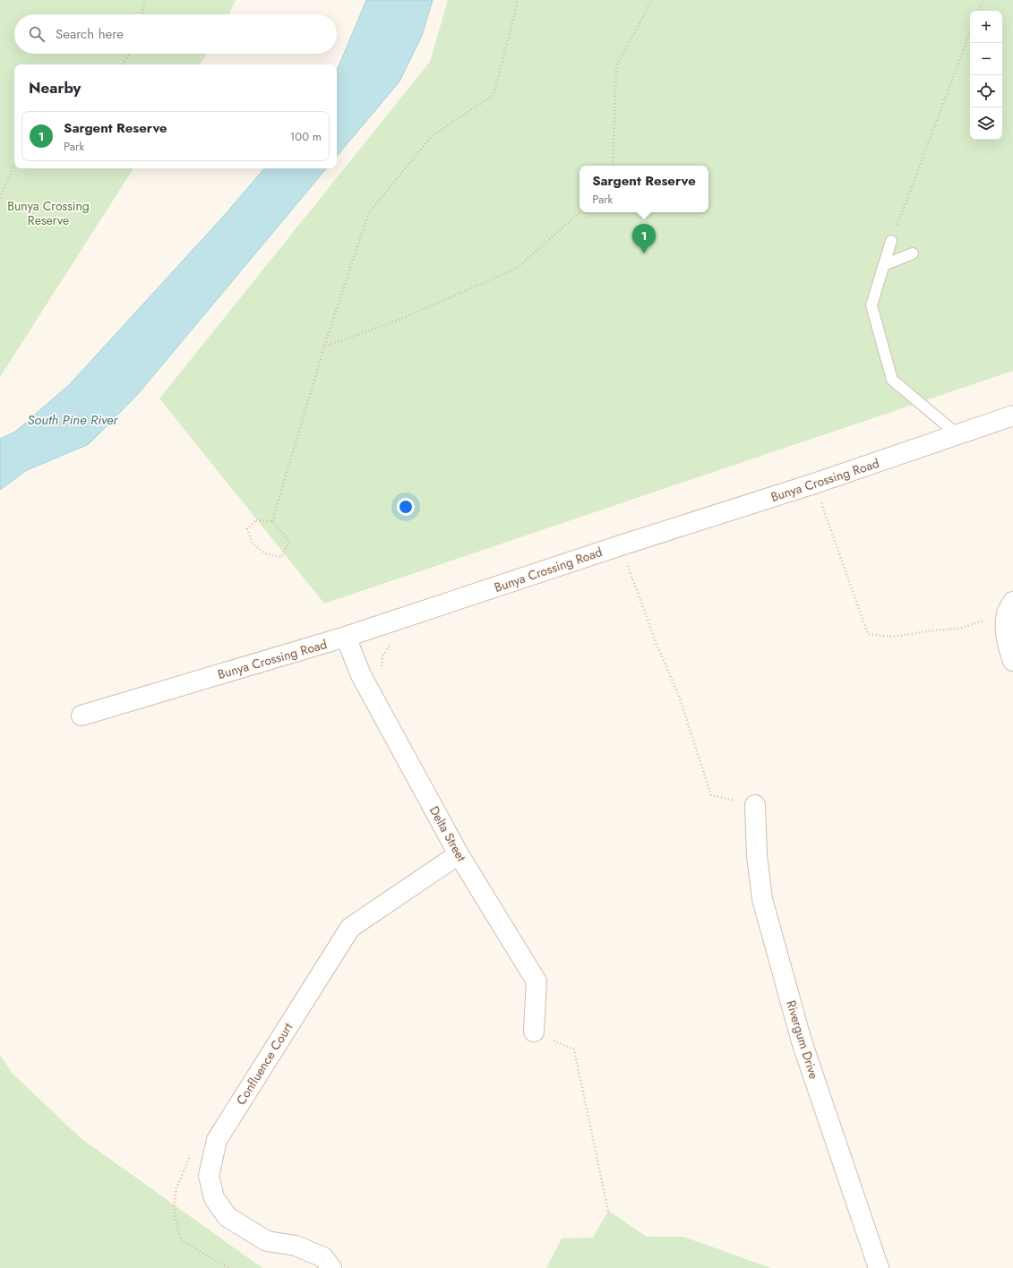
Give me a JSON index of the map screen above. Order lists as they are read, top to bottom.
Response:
{
  "streets": {
    "street": [
      "Bunya Crossing Road",
      "Delta Street",
      "Rivergum Drive",
      "Confluence Court"
    ]
  },
  "crossings": [
    ["Bunya Crossing Road", "Delta Street"],
    ["Delta Street", "Confluence Court"]
  ],
  "water": ["South Pine River"],
  "parks": ["Bunya Crossing Reserve"],
  "page": {
    "map_buttons": ["+", "−"],
    "search": "Search here",
    "heading": "Nearby",
    "list": [
      {
        "mark": "1",
        "name": "Sargent Reserve",
        "note": "Park",
        "value": "100 m"
      }
    ],
    "popup": ["Sargent Reserve", "Park"],
    "pins": "1"
  }
}
